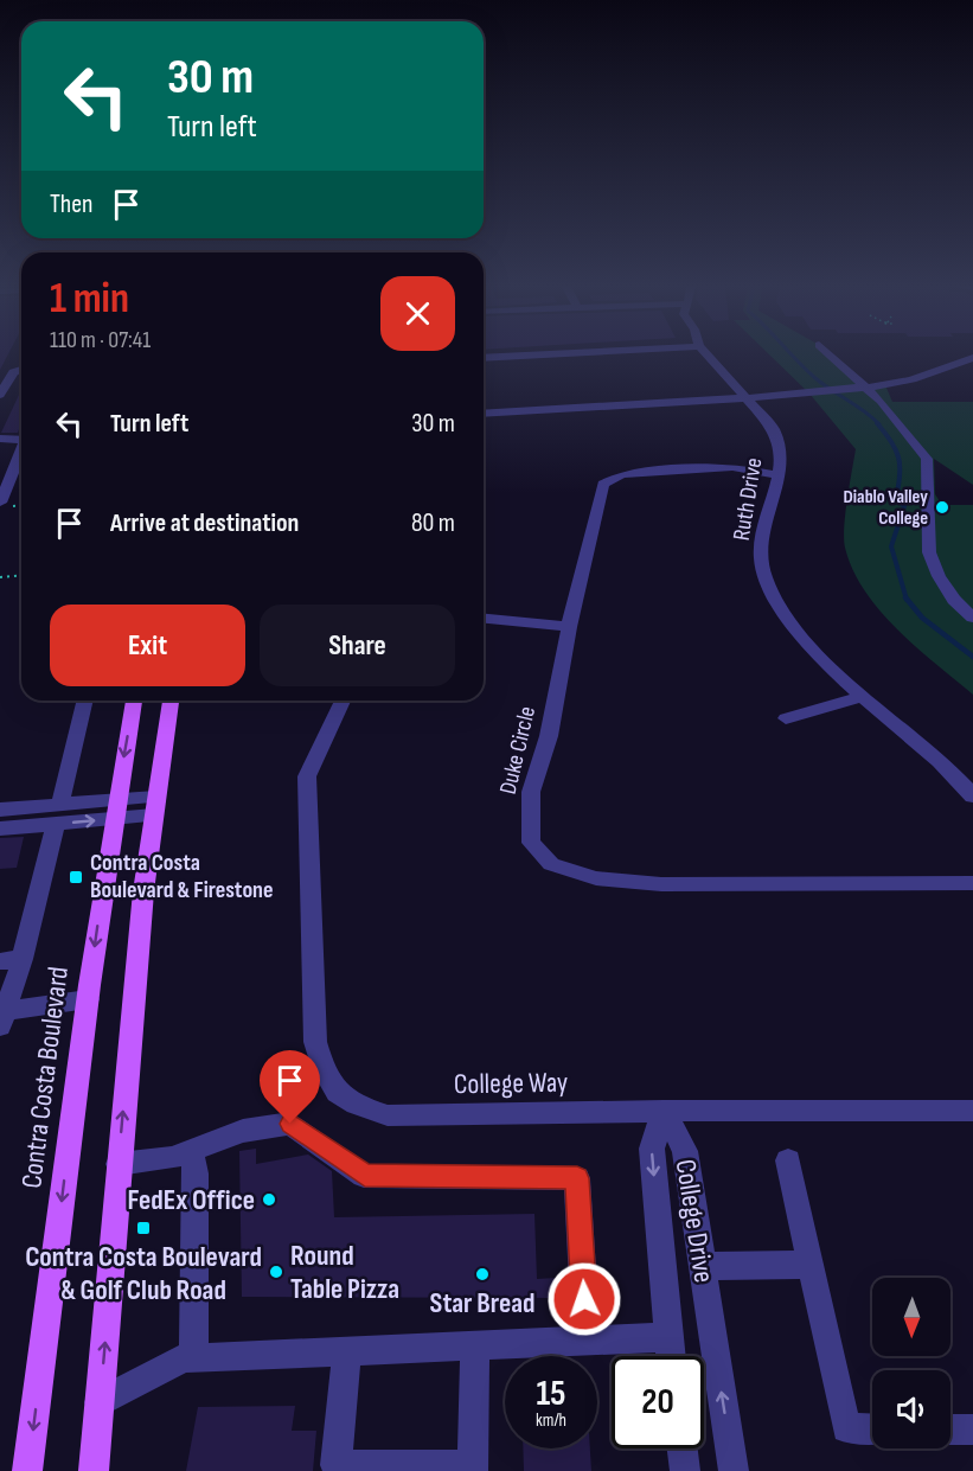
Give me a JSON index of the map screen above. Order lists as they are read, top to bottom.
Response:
{
  "streets": {
    "main road": ["Contra Costa Boulevard"],
    "street": [
      "Ruth Drive",
      "Duke Circle",
      "College Way",
      "College Drive"
    ]
  },
  "crossings": [
    ["Ruth Drive", "Duke Circle"],
    ["College Way", "College Drive"]
  ],
  "places": {
    "other": [
      "Diablo Valley College",
      "FedEx Office",
      "Round Table Pizza",
      "Star Bread"
    ],
    "transit": ["Contra Costa Boulevard & Firestone", "Contra Costa Boulevard & Golf Club Road"]
  },
  "north": "bottom",
  "page": {
    "turn": ["30 m", "Turn left"],
    "then": "Then",
    "heading": ["1 min", "110 m · 07:41"],
    "list": [
      {
        "name": "Turn left",
        "value": "30 m"
      },
      {
        "name": "Arrive at destination",
        "value": "80 m"
      }
    ],
    "buttons": ["Exit", "Share"],
    "speed": "15 km/h",
    "limit": "20"
  }
}
